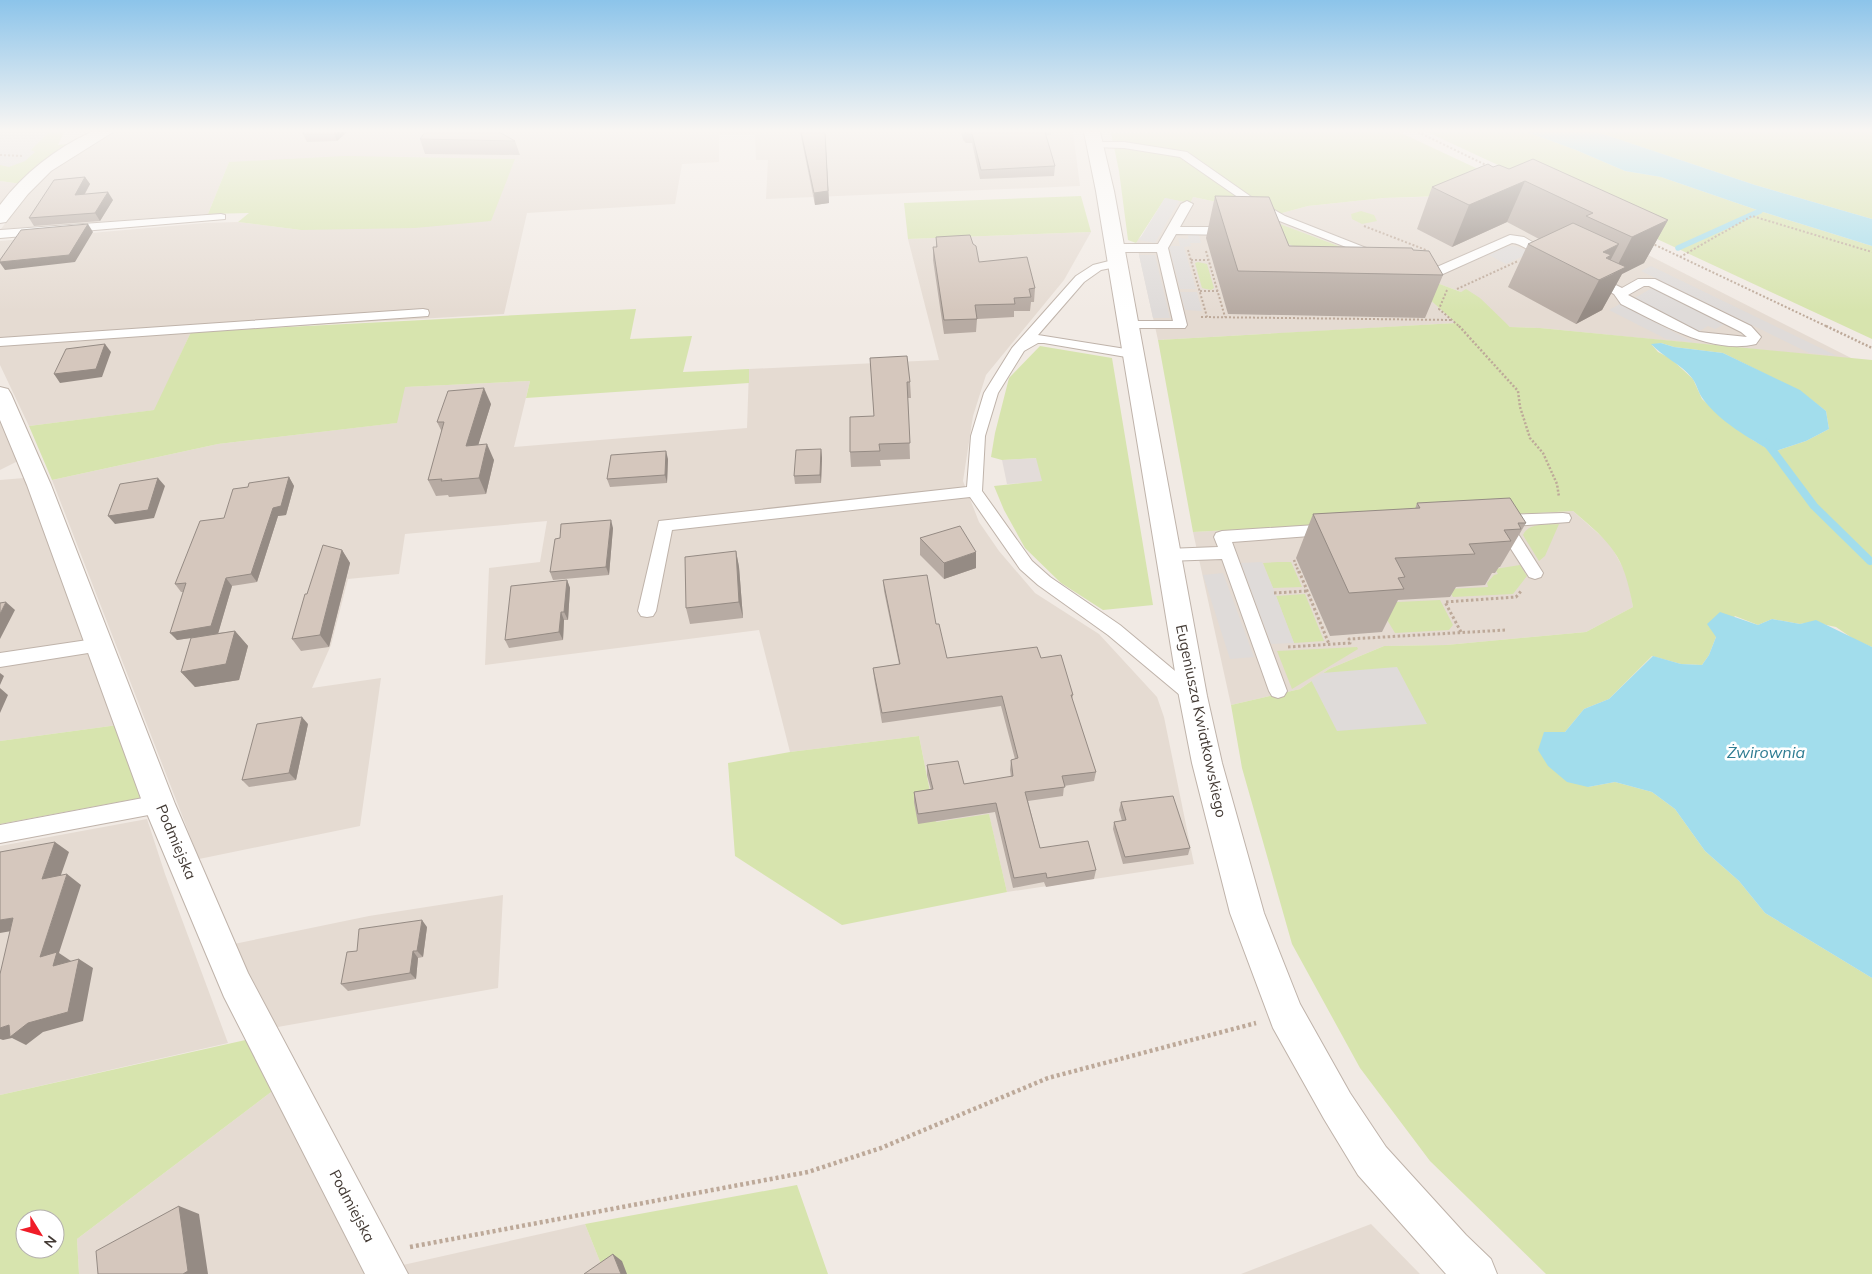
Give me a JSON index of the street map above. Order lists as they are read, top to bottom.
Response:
{
  "streets": {
    "street": ["Eugeniusza Kwiatkowskiego", "Podmiejska"]
  },
  "water": ["Żwirownia"],
  "north": "bottom right"
}
